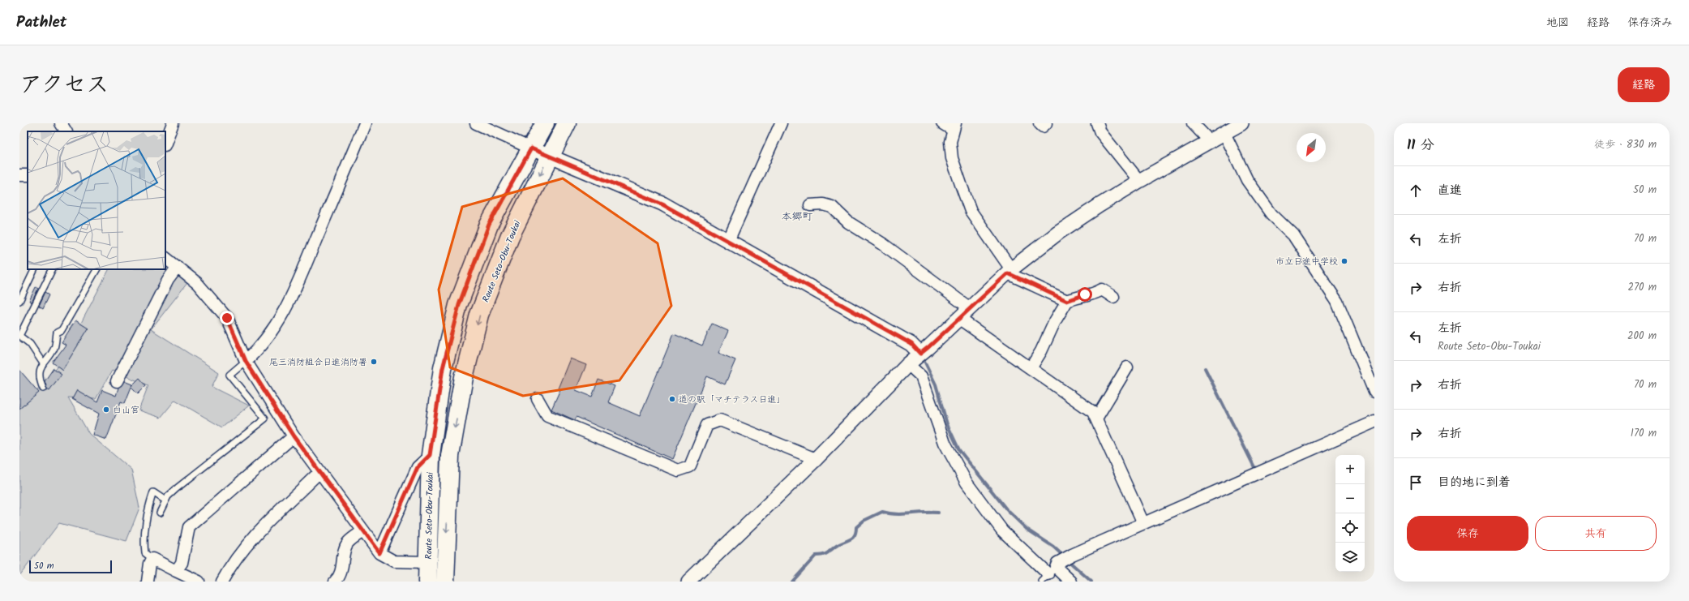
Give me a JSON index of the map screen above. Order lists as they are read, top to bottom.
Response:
{
  "streets": {
    "main road": ["Route Seto-Obu-Toukai"]
  },
  "districts": ["本郷町"],
  "places": [
    "市立日進中学校",
    "尾三消防組合日進消防署",
    "道の駅「マチテラス日進」",
    "白山宮"
  ],
  "scale_bar": "50 m",
  "north": "bottom left",
  "page": {
    "header": "Pathlet",
    "nav": ["地図", "経路", "保存済み"],
    "title": "アクセス",
    "buttons": [
      "経路",
      ["保存", "共有"]
    ],
    "heading": ["11 分", "徒歩 · 830 m"],
    "list": [
      ["直進", "50 m"],
      ["左折", "70 m"],
      ["右折", "270 m"],
      ["左折", "Route Seto-Obu-Toukai", "200 m"],
      ["右折", "70 m"],
      ["右折", "170 m"],
      "目的地に到着"
    ],
    "map_buttons": ["+", "−"],
    "scale": "50 m"
  }
}
